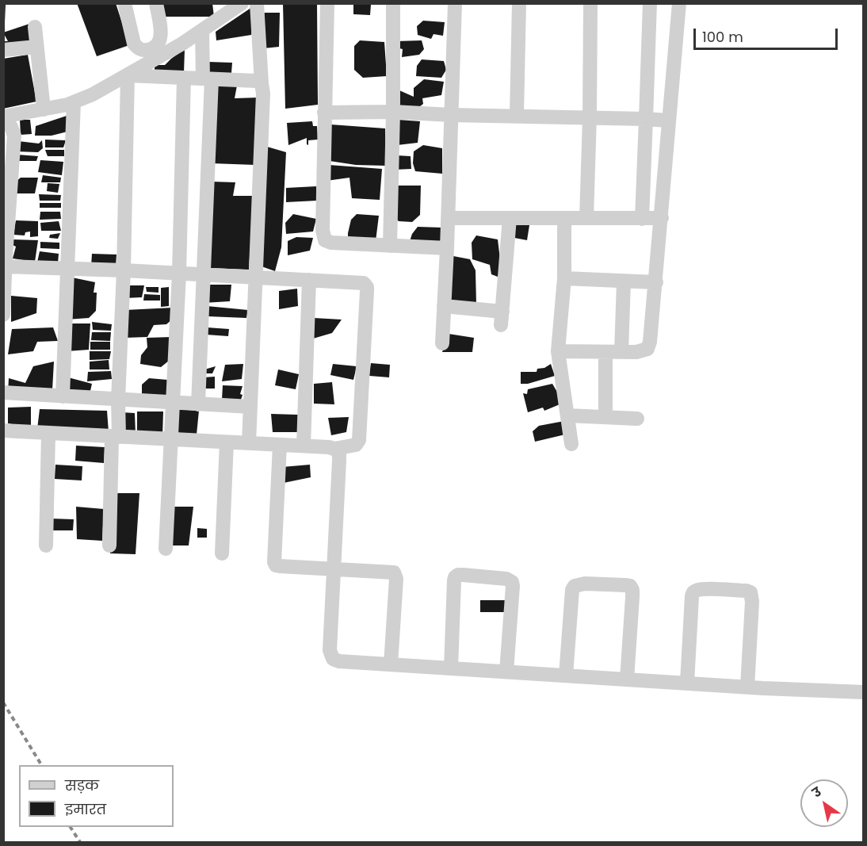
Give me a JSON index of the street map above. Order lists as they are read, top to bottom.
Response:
{
  "legend": ["सड़क", "इमारत"],
  "scale_bar": "100 m",
  "north": "top left"
}
